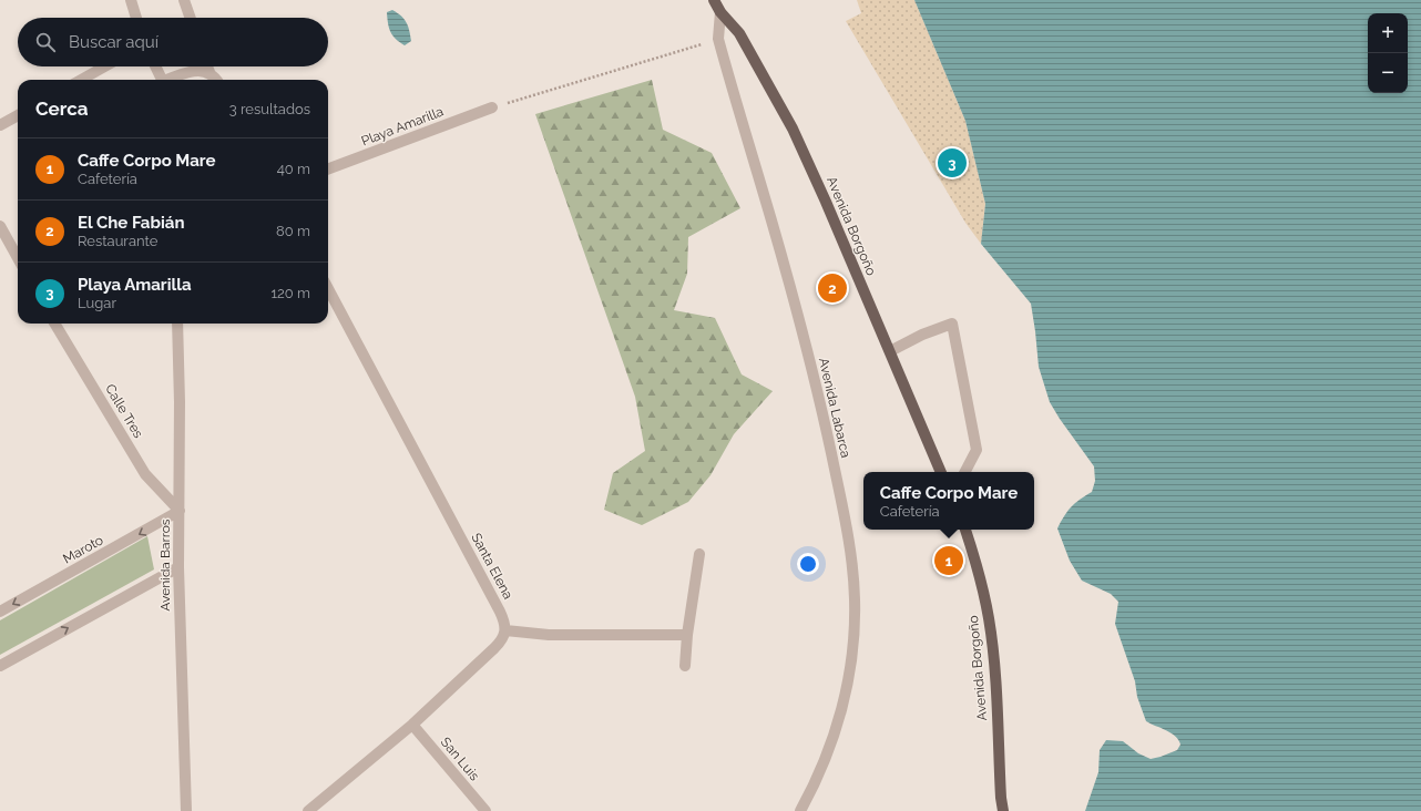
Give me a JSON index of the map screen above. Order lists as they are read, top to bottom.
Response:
{
  "streets": {
    "main road": ["Avenida Borgoño"],
    "street": [
      "Playa Amarilla",
      "Avenida Labarca",
      "Calle Tres",
      "Maroto",
      "Avenida Barros",
      "Santa Elena",
      "San Luis"
    ]
  },
  "crossings": [
    ["Avenida Borgoño", "Avenida Labarca"],
    ["Calle Tres", "Maroto"],
    ["Calle Tres", "Avenida Barros"],
    ["Maroto", "Avenida Barros"]
  ],
  "page": {
    "map_buttons": ["+", "−"],
    "search": "Buscar aquí",
    "heading": ["Cerca", "3 resultados"],
    "list": [
      {
        "mark": "1",
        "name": "Caffe Corpo Mare",
        "note": "Cafetería",
        "value": "40 m"
      },
      {
        "mark": "2",
        "name": "El Che Fabián",
        "note": "Restaurante",
        "value": "80 m"
      },
      {
        "mark": "3",
        "name": "Playa Amarilla",
        "note": "Lugar",
        "value": "120 m"
      }
    ],
    "pins": ["3", "2", "1"],
    "popup": ["Caffe Corpo Mare", "Cafetería"]
  }
}
